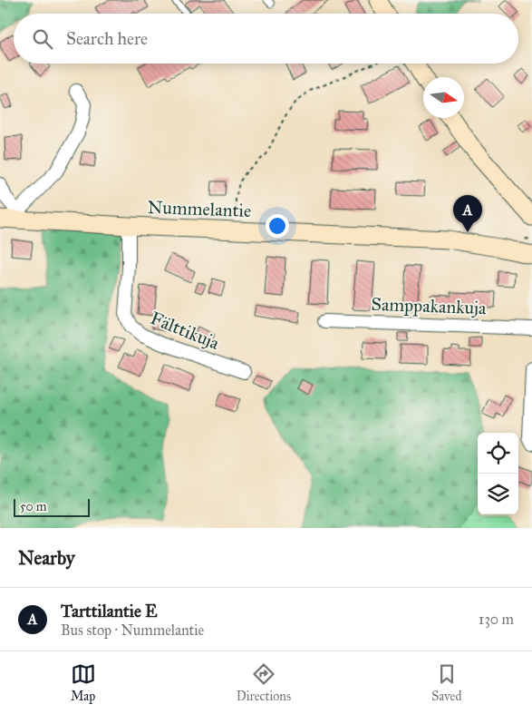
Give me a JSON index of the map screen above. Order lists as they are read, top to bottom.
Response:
{
  "streets": {
    "street": ["Nummelantie", "Samppakankuja", "Fälttikuja"]
  },
  "crossings": [
    ["Nummelantie", "Fälttikuja"]
  ],
  "scale_bar": "50 m",
  "north": "right",
  "page": {
    "search": "Search here",
    "pins": "A",
    "scale": "50 m",
    "heading": "Nearby",
    "list": [
      {
        "mark": "A",
        "name": "Tarttilantie E",
        "note": "Bus stop · Nummelantie",
        "value": "130 m"
      }
    ],
    "nav": ["Map", "Directions", "Saved"]
  }
}
